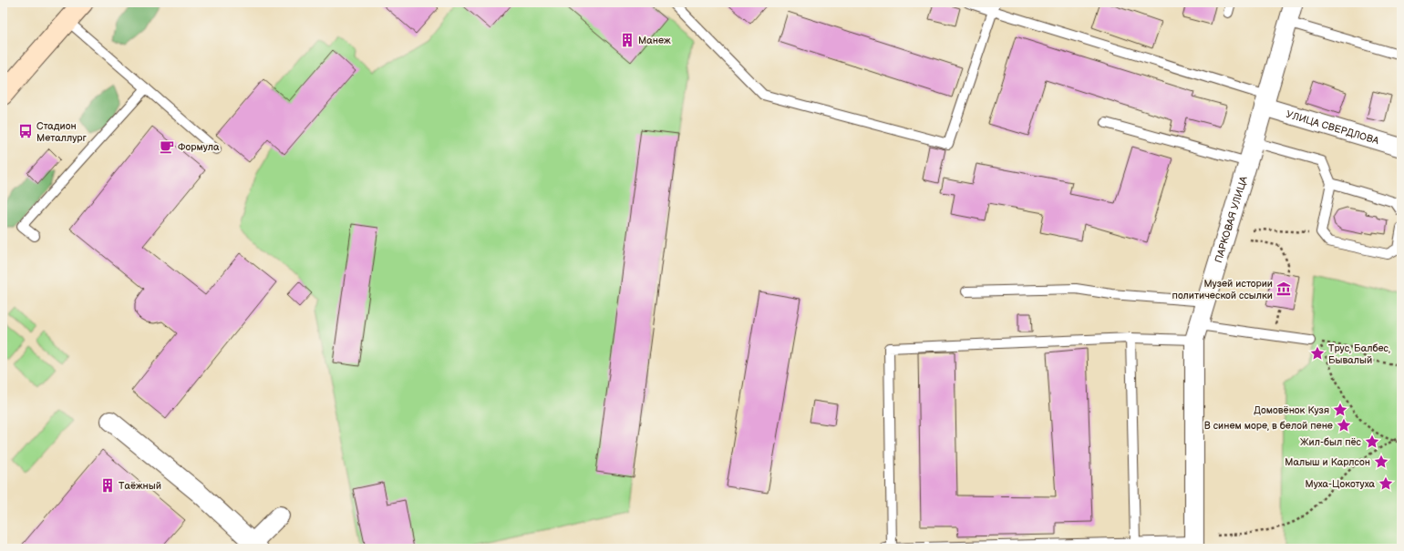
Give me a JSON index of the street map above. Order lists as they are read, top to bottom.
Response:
{
  "streets": {
    "street": ["УЛИЦА СВЕРДЛОВА", "ПАРКОВАЯ УЛИЦА"]
  },
  "crossings": [
    ["УЛИЦА СВЕРДЛОВА", "ПАРКОВАЯ УЛИЦА"]
  ],
  "places": {
    "building": ["Манеж", "Таёжный"],
    "bus stop": ["Стадион Металлург"],
    "cafe": ["Формула"],
    "museum": ["Музей истории политической ссылки"],
    "place": [
      "Трус, Балбес, Бывалый",
      "Домовёнок Кузя",
      "В синем море, в белой пене",
      "Жил-был пёс",
      "Малыш и Карлсон",
      "Муха-Цокотуха"
    ]
  }
}
